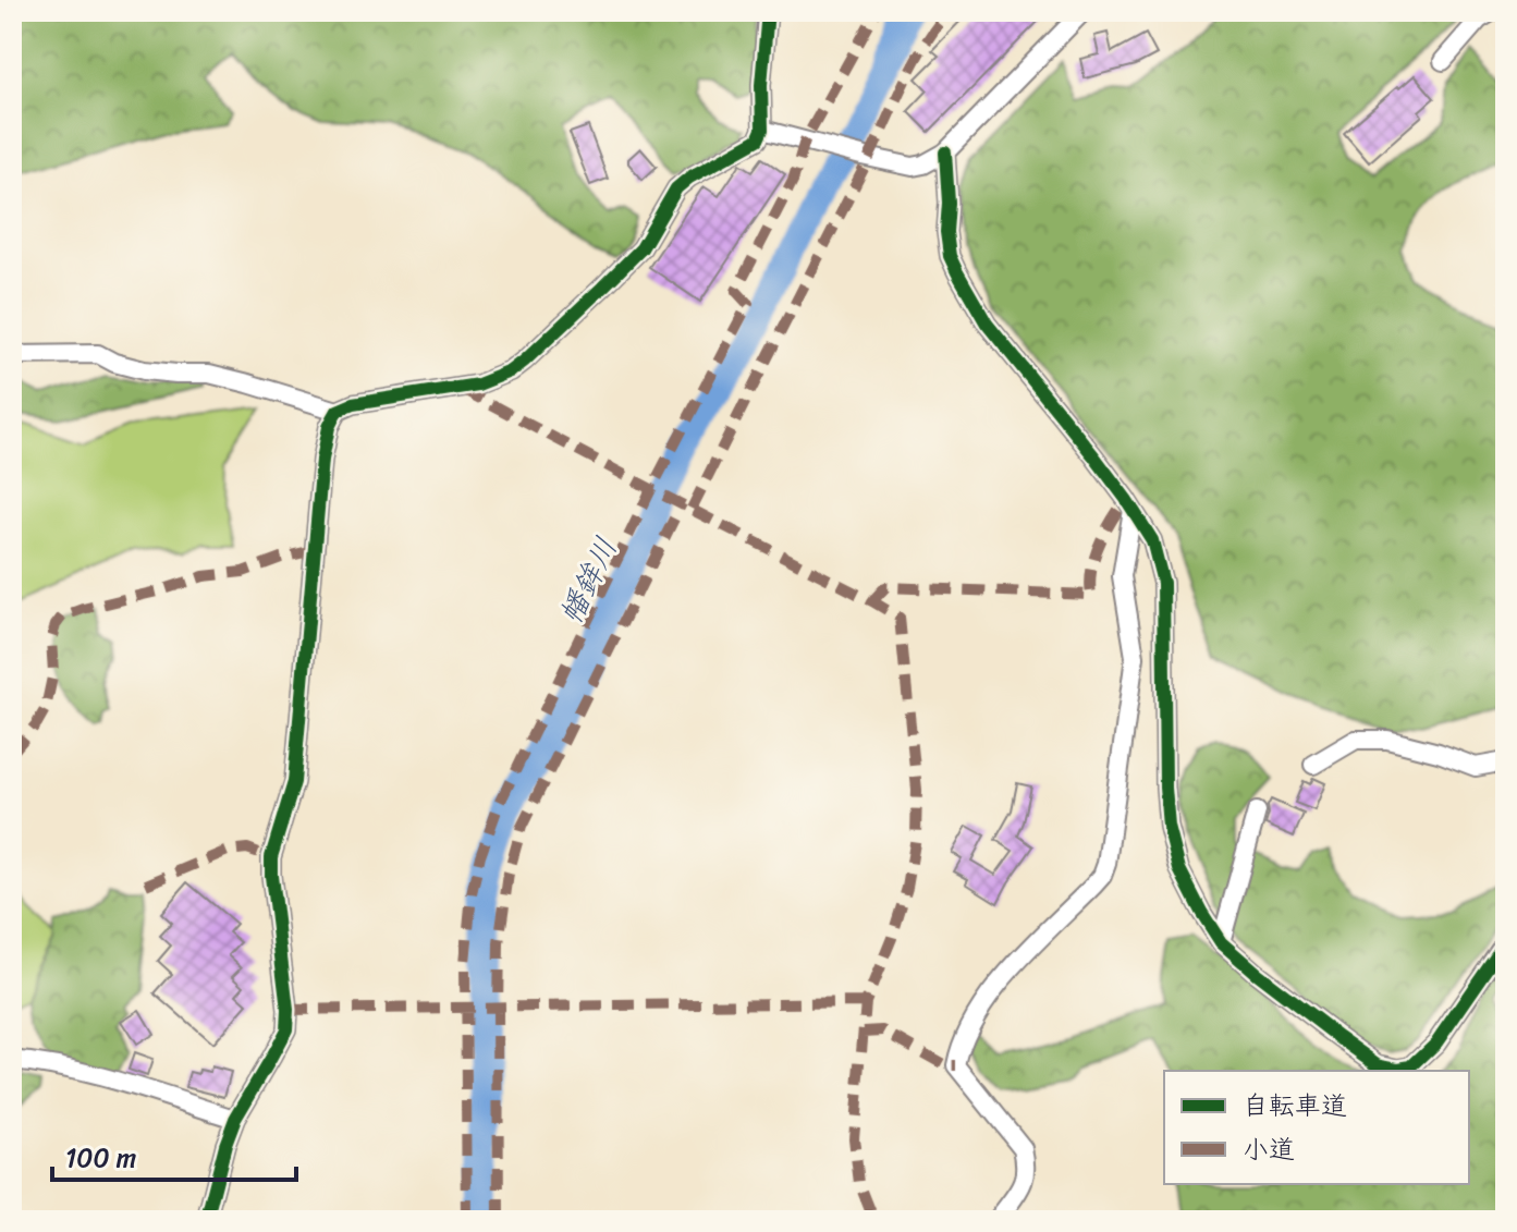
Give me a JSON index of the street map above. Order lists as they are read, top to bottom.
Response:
{
  "water": ["幡鉾川"],
  "legend": ["自転車道", "小道"],
  "scale_bar": "100 m"
}
